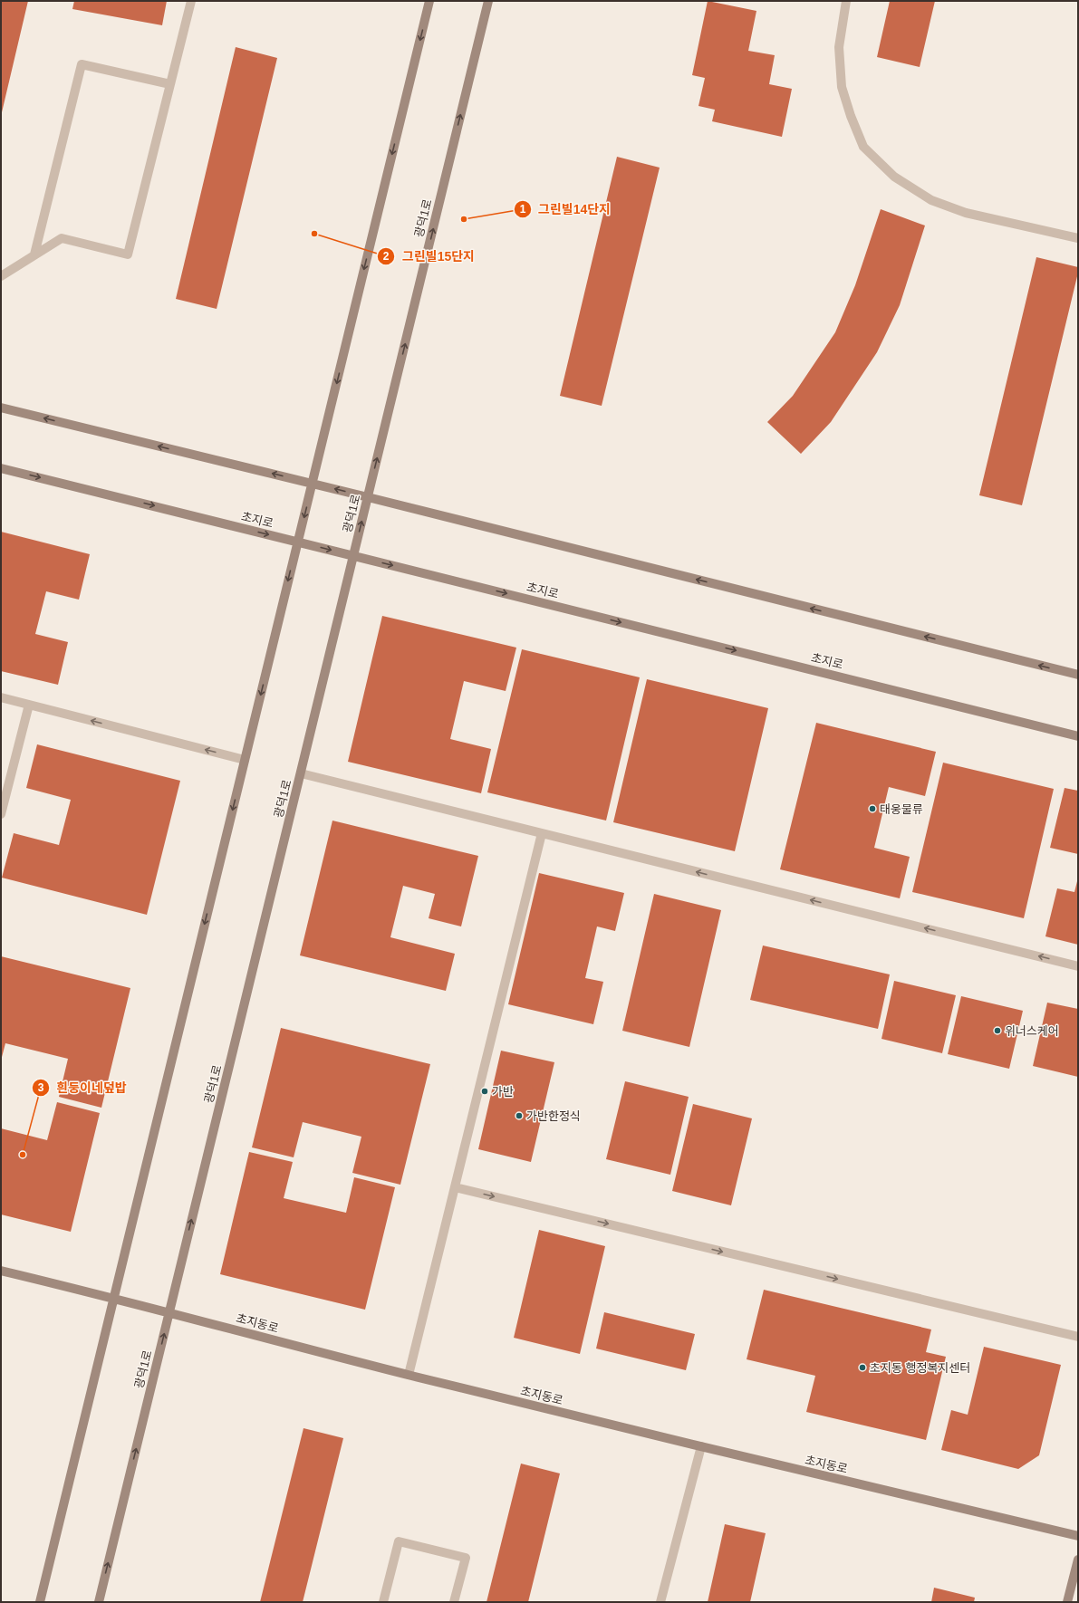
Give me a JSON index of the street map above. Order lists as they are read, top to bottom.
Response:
{
  "streets": {
    "street": ["광덕1로", "초지로", "초지동로"]
  },
  "crossings": [
    ["광덕1로", "초지로"],
    ["광덕1로", "초지동로"]
  ],
  "places": [
    "그린빌14단지",
    "그린빌15단지",
    "태웅물류",
    "위너스케어",
    "가반",
    "가반한정식",
    "흰둥이네덮밥",
    "초지동 행정복지센터"
  ]
}
